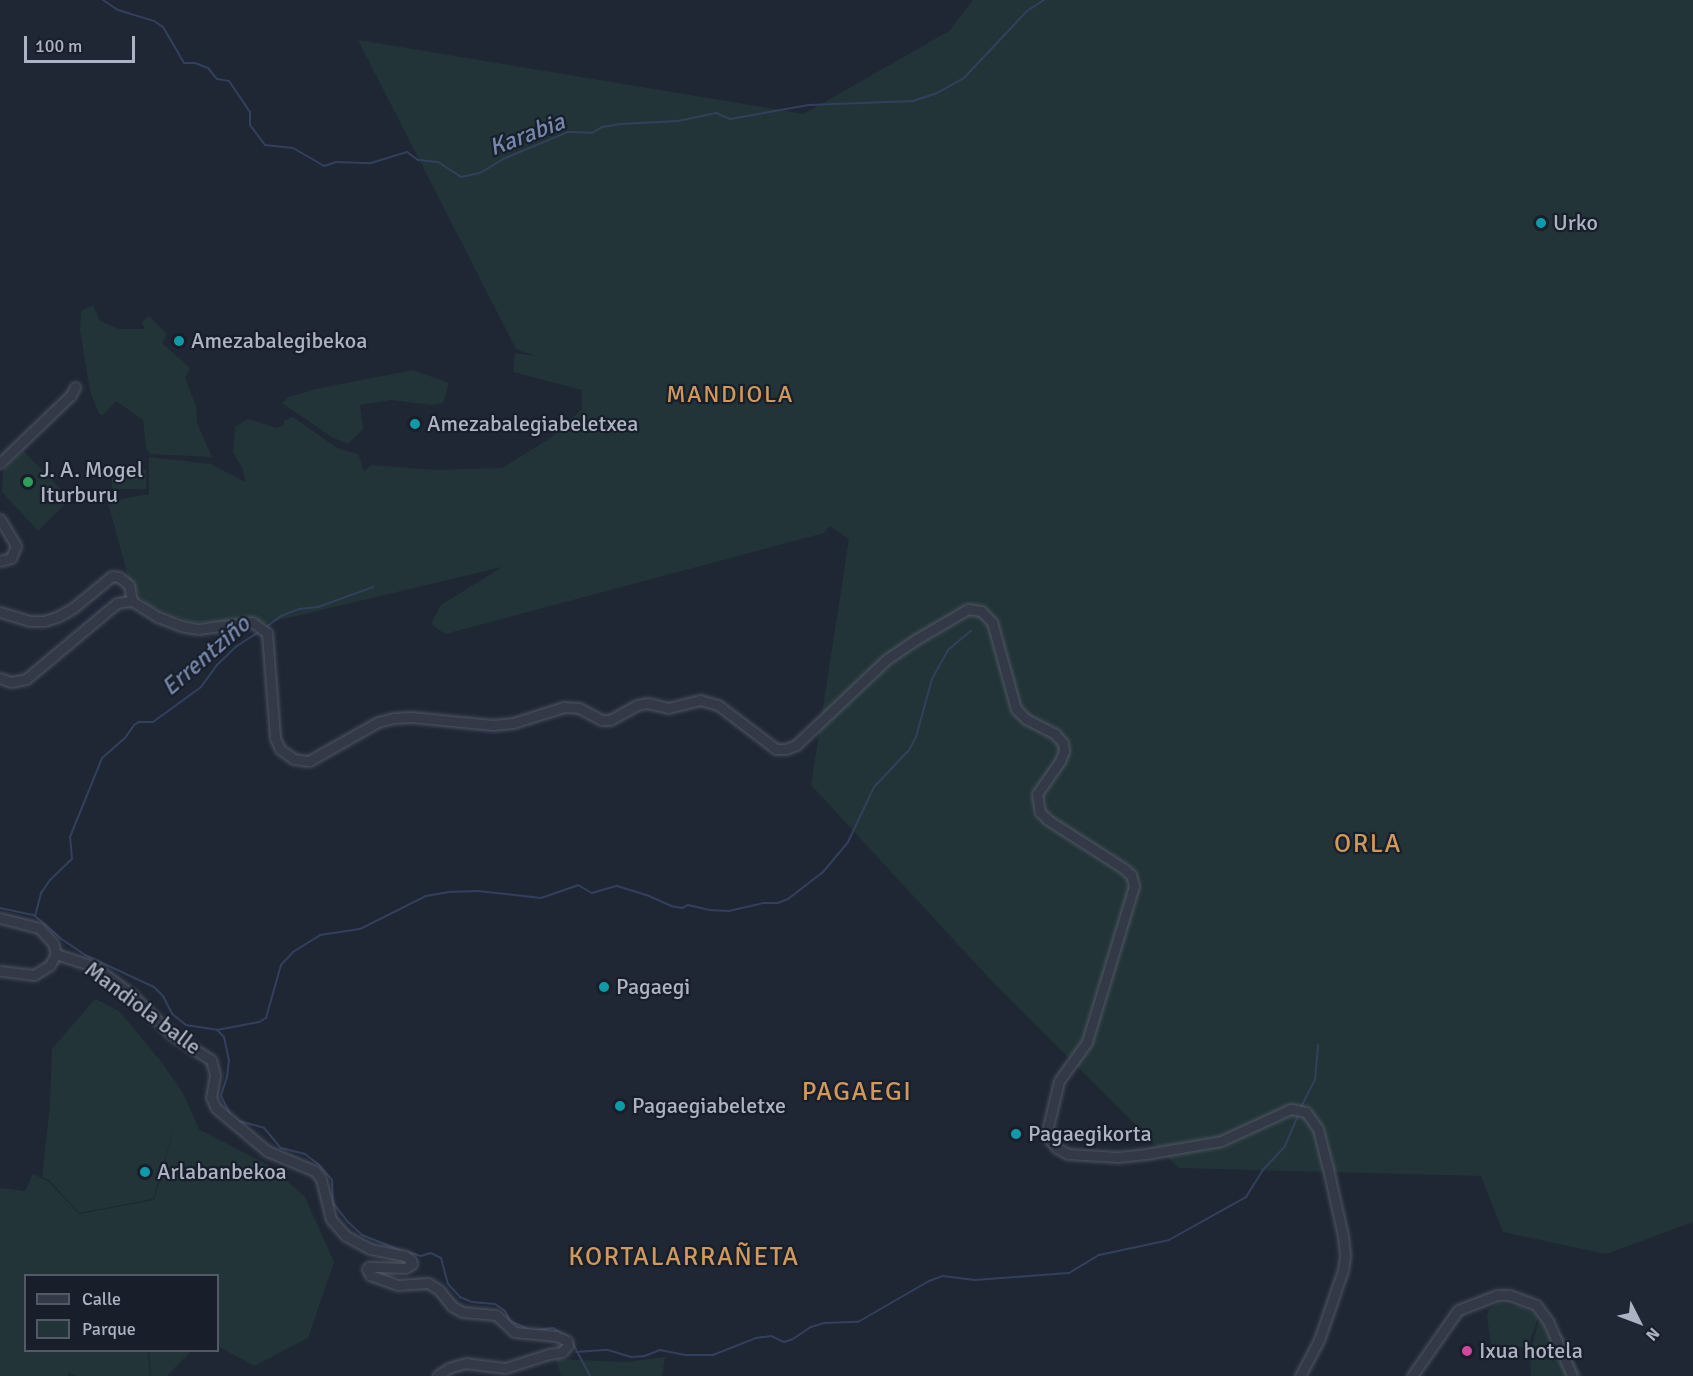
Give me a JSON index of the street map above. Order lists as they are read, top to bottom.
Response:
{
  "streets": {
    "street": ["Mandiola balle"]
  },
  "districts": [
    "MANDIOLA",
    "ORLA",
    "PAGAEGI",
    "KORTALARRAÑETA"
  ],
  "water": ["Karabia", "Errentziño"],
  "places": [
    "Urko",
    "Amezabalegibekoa",
    "Amezabalegiabeletxea",
    "J. A. Mogel Iturburu",
    "Pagaegi",
    "Pagaegiabeletxe",
    "Pagaegikorta",
    "Arlabanbekoa",
    "Ixua hotela"
  ],
  "legend": ["Calle", "Parque"],
  "scale_bar": "100 m",
  "north": "bottom right"
}
